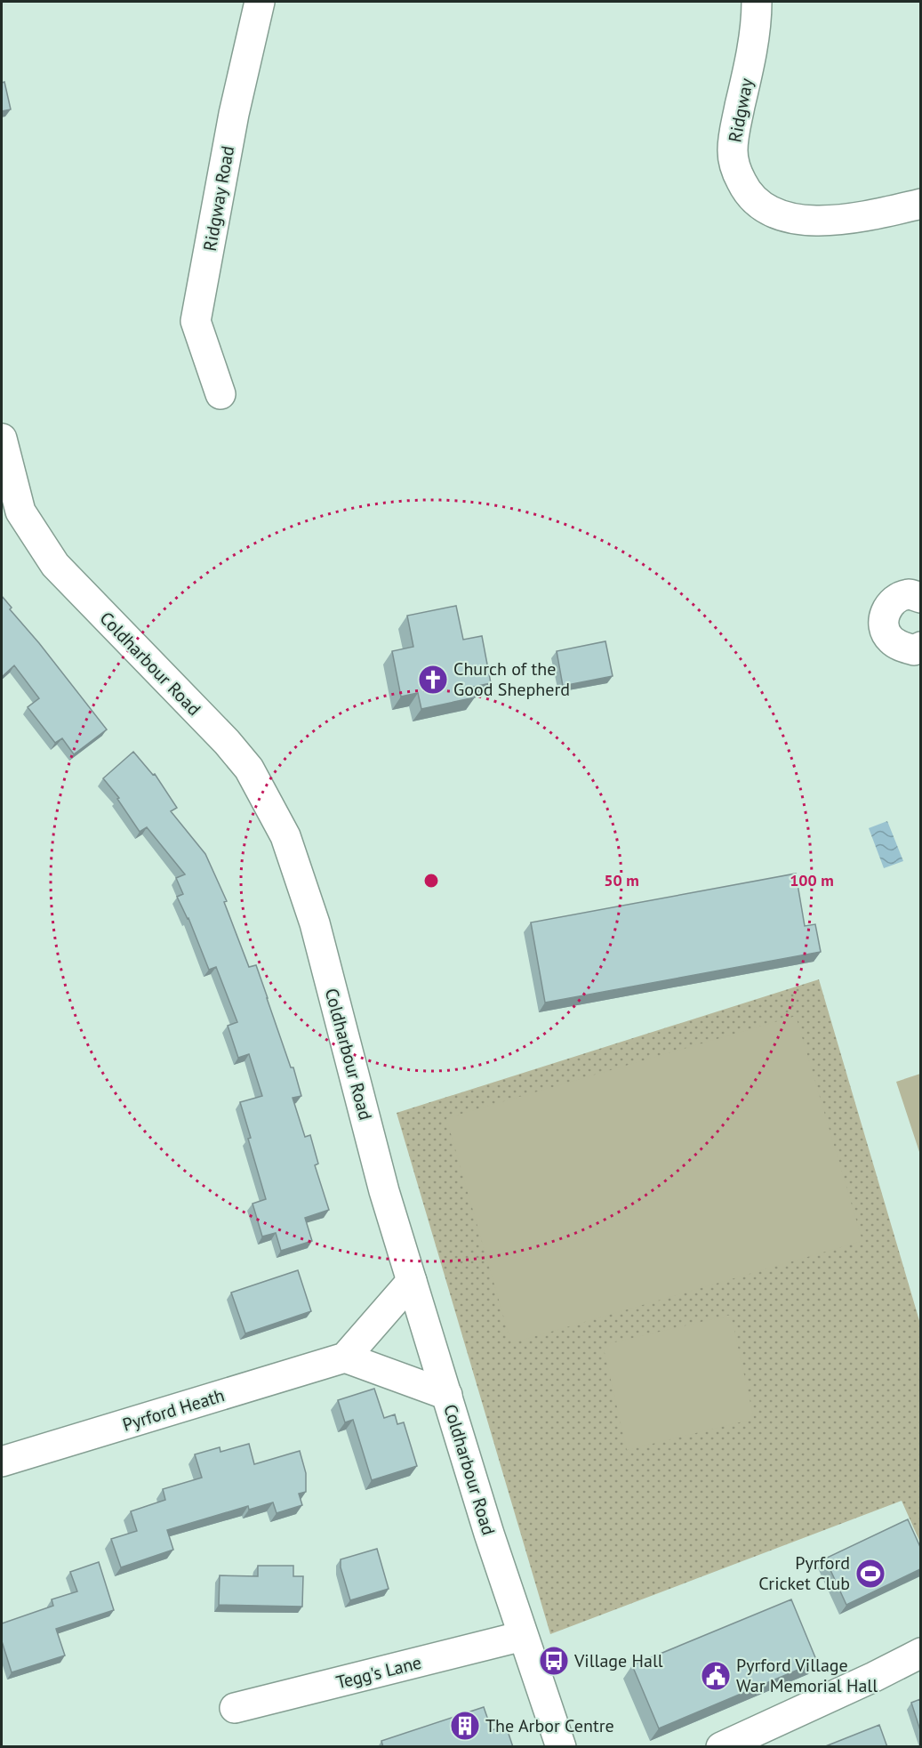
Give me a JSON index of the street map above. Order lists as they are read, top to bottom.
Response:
{
  "streets": {
    "street": [
      "Ridgway",
      "Ridgway Road",
      "Coldharbour Road",
      "Pyrford Heath",
      "Tegg's Lane"
    ]
  },
  "crossings": [
    ["Coldharbour Road", "Tegg's Lane"]
  ],
  "places": {
    "church": ["Church of the Good Shepherd"],
    "sports": ["Pyrford Cricket Club"],
    "bus stop": ["Village Hall"],
    "public building": ["Pyrford Village War Memorial Hall"],
    "building": ["The Arbor Centre"]
  },
  "rings": ["50 m", "100 m"]
}
